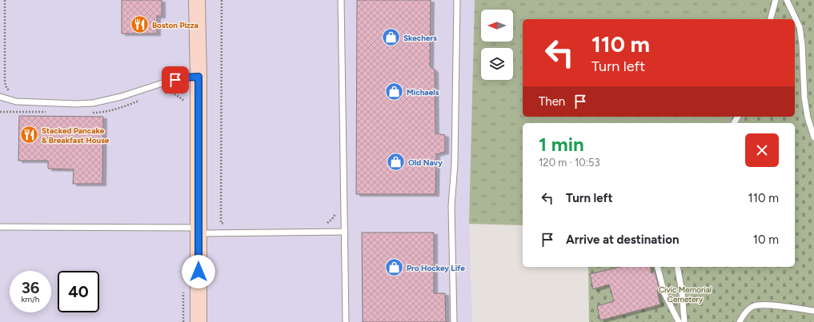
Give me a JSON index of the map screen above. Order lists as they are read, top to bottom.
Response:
{
  "parks": ["Civic Memorial Cemetery"],
  "places": {
    "restaurant": ["Boston Pizza", "Stacked Pancake & Breakfast House"],
    "shop": [
      "Skechers",
      "Michaels",
      "Old Navy",
      "Pro Hockey Life"
    ]
  },
  "north": "left",
  "page": {
    "turn": ["110 m", "Turn left"],
    "then": "Then",
    "heading": ["1 min", "120 m · 10:53"],
    "list": [
      {
        "name": "Turn left",
        "value": "110 m"
      },
      {
        "name": "Arrive at destination",
        "value": "10 m"
      }
    ],
    "speed": "36 km/h",
    "limit": "40"
  }
}
